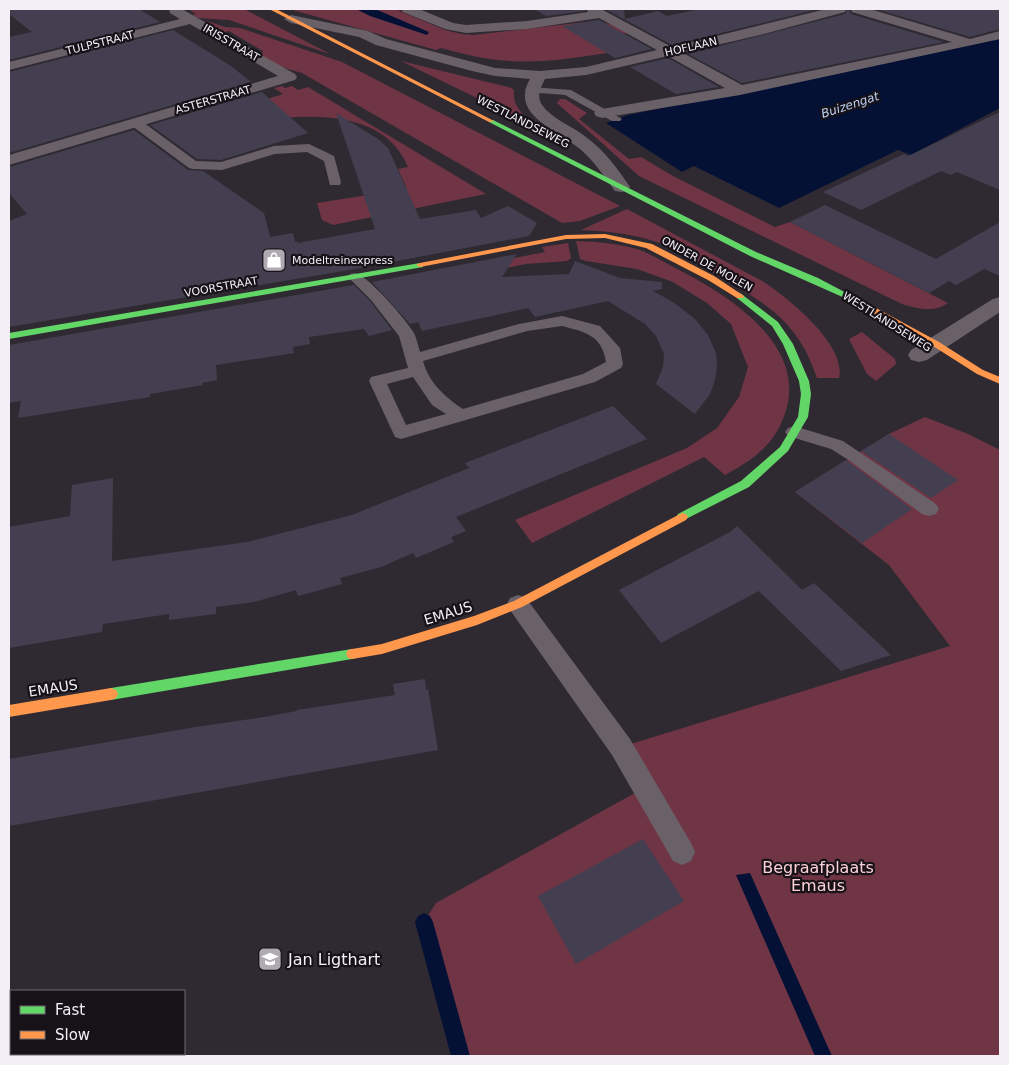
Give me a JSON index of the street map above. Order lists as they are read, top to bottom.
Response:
{
  "streets": {
    "street": [
      "TULPSTRAAT",
      "IRISSTRAAT",
      "HOFLAAN",
      "ASTERSTRAAT",
      "WESTLANDSEWEG",
      "ONDER DE MOLEN",
      "VOORSTRAAT",
      "EMAUS"
    ]
  },
  "crossings": [
    ["TULPSTRAAT", "IRISSTRAAT"],
    ["IRISSTRAAT", "ASTERSTRAAT"],
    ["HOFLAAN", "WESTLANDSEWEG"],
    ["ONDER DE MOLEN", "VOORSTRAAT"],
    ["ONDER DE MOLEN", "EMAUS"]
  ],
  "water": ["Buizengat"],
  "parks": ["Begraafplaats Emaus"],
  "places": {
    "shop": ["Modeltreinexpress"],
    "school or university": ["Jan Ligthart"]
  },
  "legend": ["Fast", "Slow"]
}
